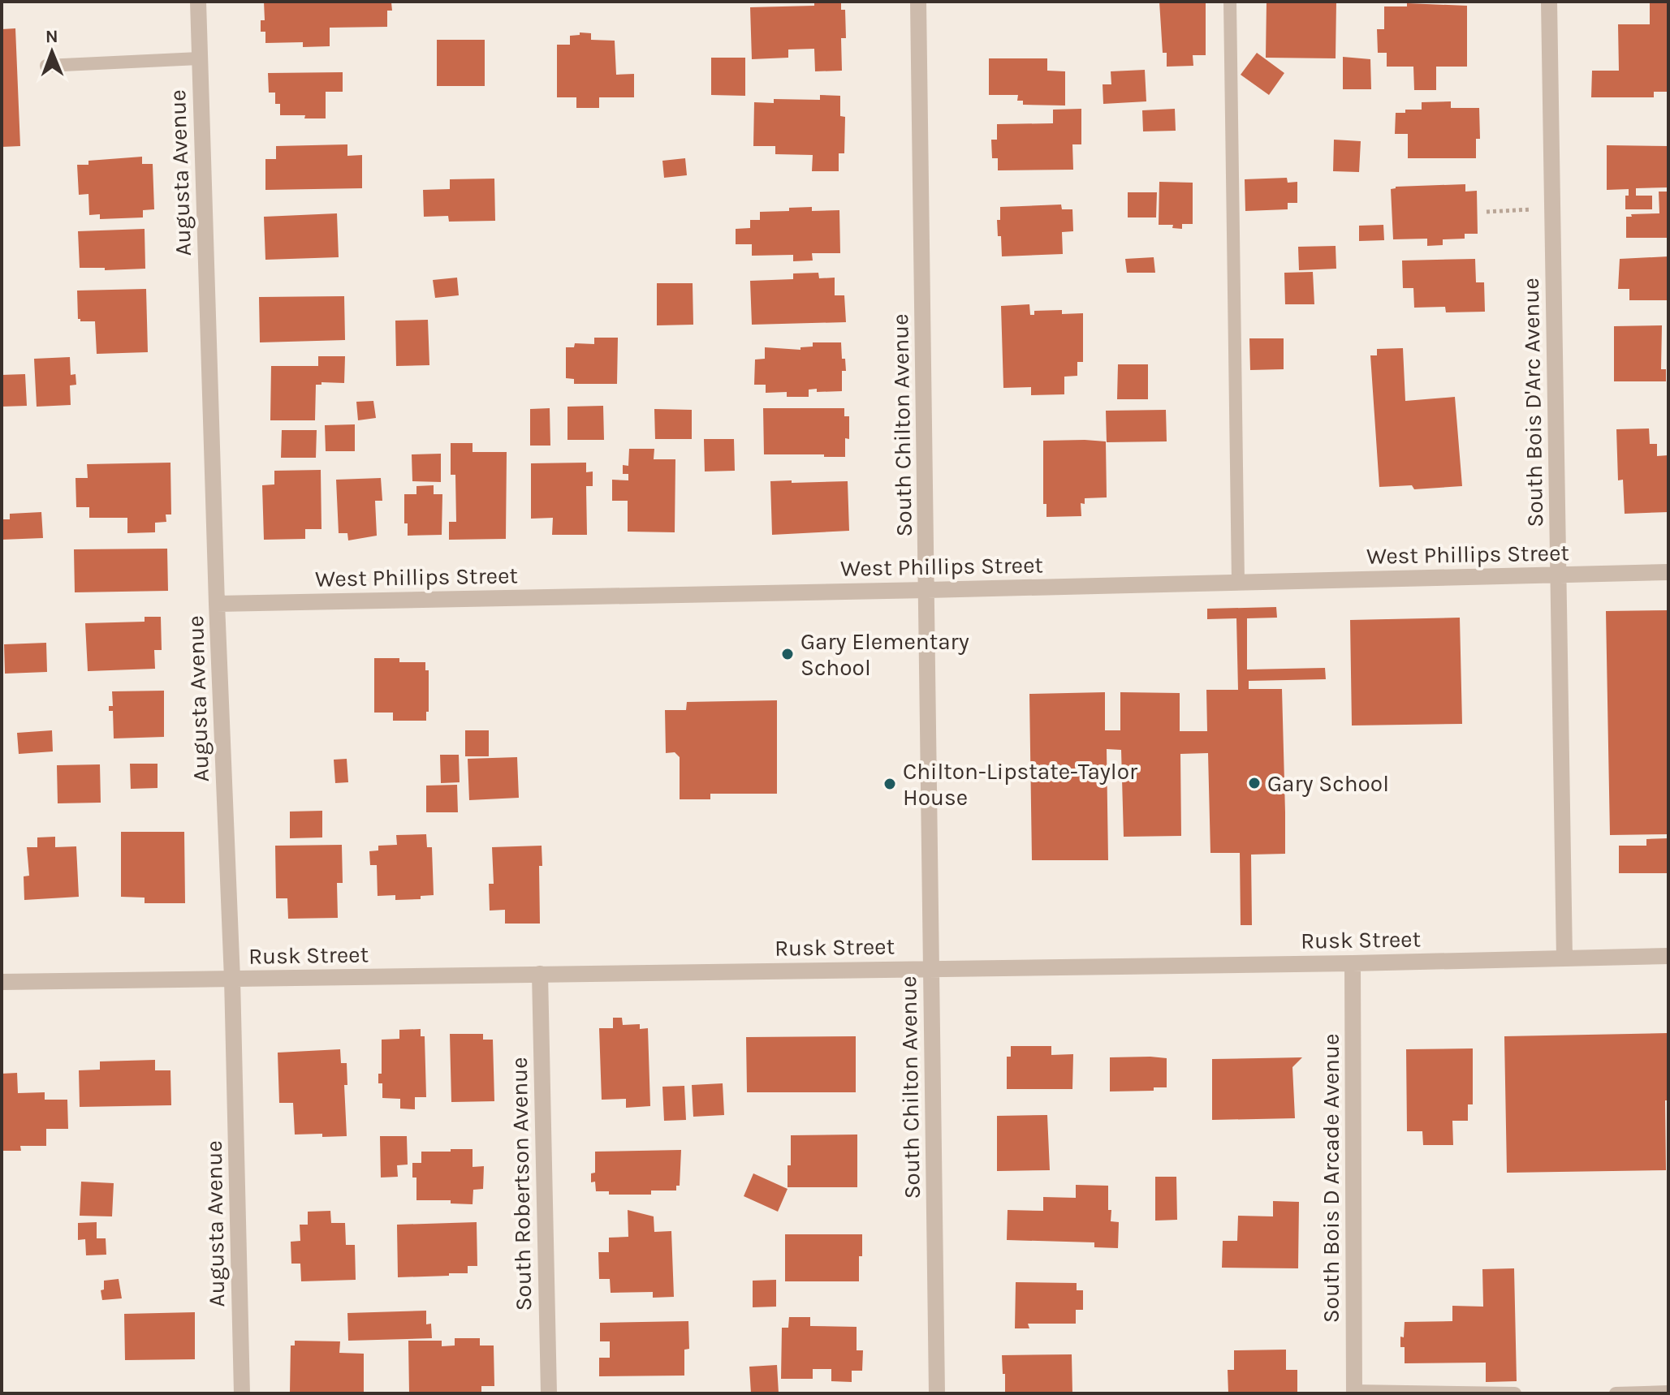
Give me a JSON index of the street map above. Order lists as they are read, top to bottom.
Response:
{
  "streets": {
    "street": [
      "Augusta Avenue",
      "South Bois D'Arc Avenue",
      "South Chilton Avenue",
      "West Phillips Street",
      "Rusk Street",
      "South Bois D Arcade Avenue",
      "South Robertson Avenue"
    ]
  },
  "crossings": [
    ["Augusta Avenue", "West Phillips Street"],
    ["Augusta Avenue", "Rusk Street"],
    ["South Bois D'Arc Avenue", "West Phillips Street"],
    ["South Bois D'Arc Avenue", "Rusk Street"],
    ["South Chilton Avenue", "West Phillips Street"],
    ["South Chilton Avenue", "Rusk Street"],
    ["Rusk Street", "South Bois D Arcade Avenue"],
    ["Rusk Street", "South Robertson Avenue"]
  ],
  "places": ["Gary Elementary School", "Gary School", "Chilton-Lipstate-Taylor House"],
  "north": "top"
}
